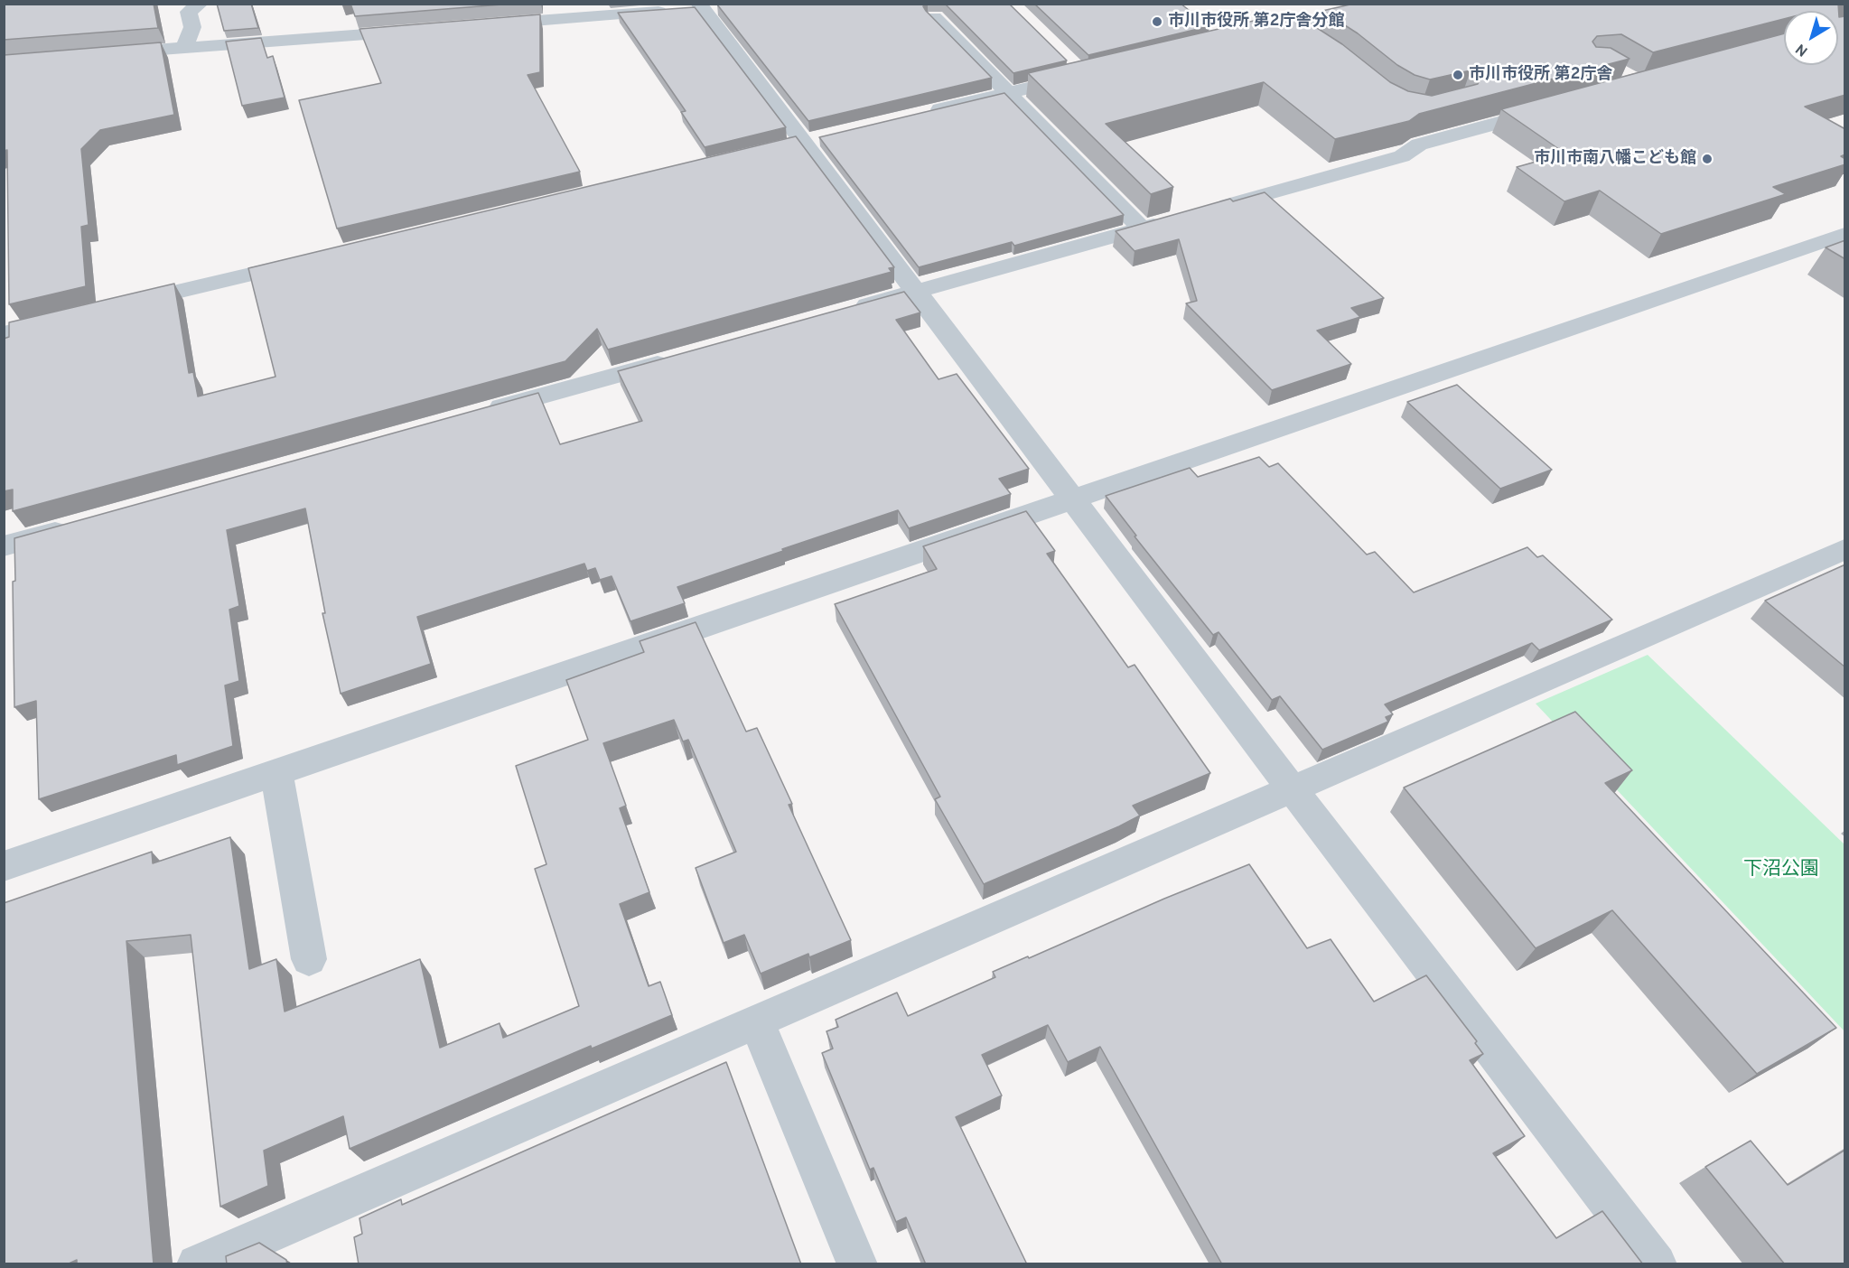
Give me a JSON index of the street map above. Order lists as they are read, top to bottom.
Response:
{
  "parks": ["下沼公園"],
  "places": ["市川市役所 第2庁舎分館", "市川市役所 第2庁舎", "市川市南八幡こども館"],
  "north": "bottom left"
}
